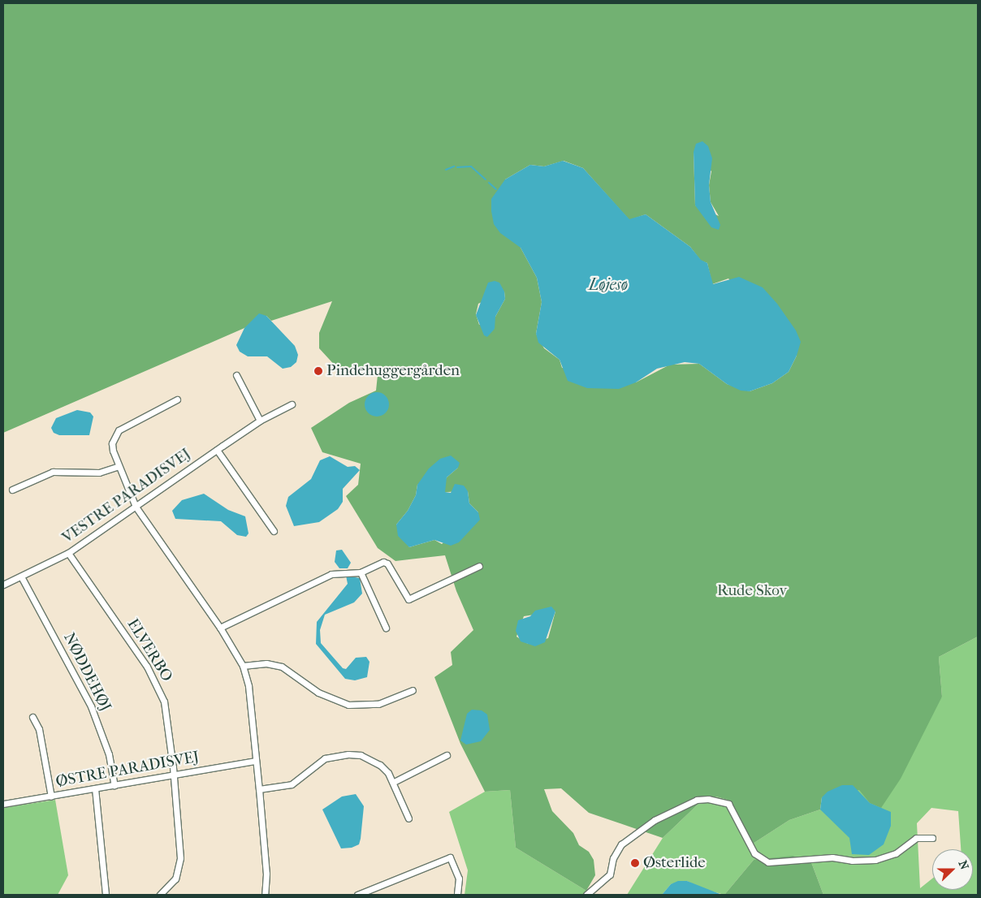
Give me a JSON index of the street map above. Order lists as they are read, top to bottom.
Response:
{
  "streets": {
    "street": [
      "VESTRE PARADISVEJ",
      "ELVERBO",
      "NØDDEHØJ",
      "ØSTRE PARADISVEJ"
    ]
  },
  "crossings": [
    ["VESTRE PARADISVEJ", "ELVERBO"],
    ["VESTRE PARADISVEJ", "NØDDEHØJ"],
    ["ELVERBO", "ØSTRE PARADISVEJ"],
    ["NØDDEHØJ", "ØSTRE PARADISVEJ"]
  ],
  "water": ["Løjesø"],
  "parks": ["Rude Skov"],
  "places": ["Pindehuggergården", "Østerlide"],
  "north": "right"
}
